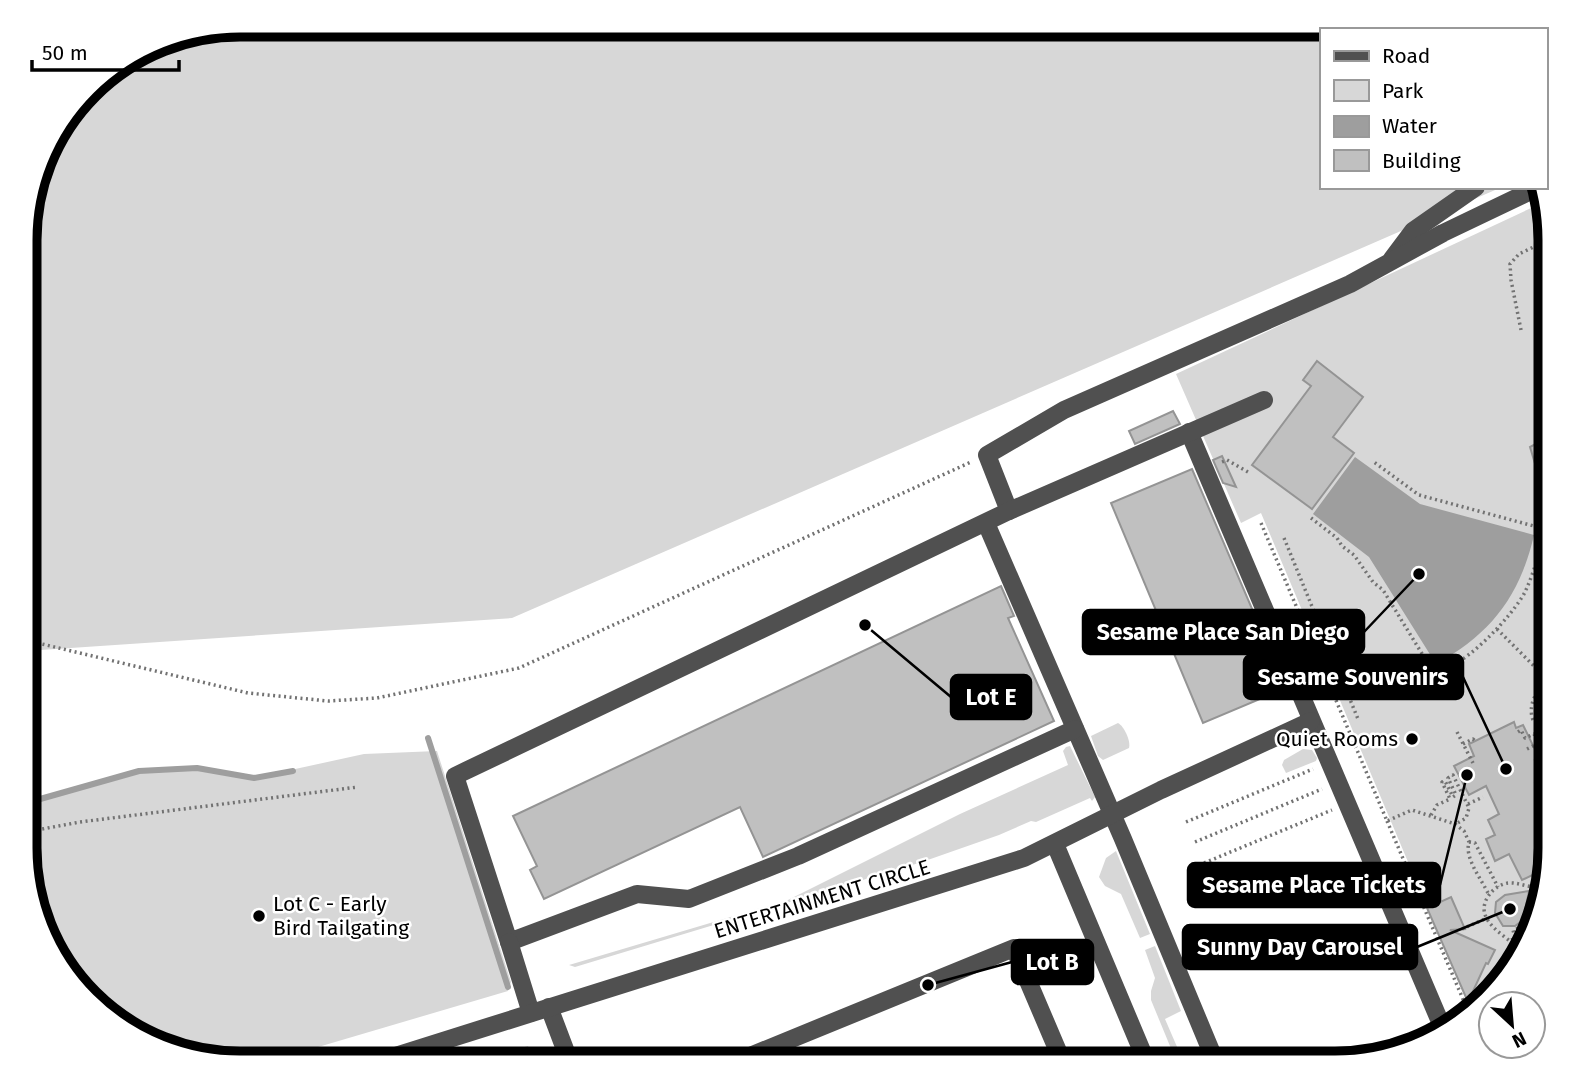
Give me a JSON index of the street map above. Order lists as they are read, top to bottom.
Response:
{
  "streets": {
    "street": ["ENTERTAINMENT CIRCLE"]
  },
  "places": [
    "Sesame Place San Diego",
    "Lot E",
    "Quiet Rooms",
    "Sesame Souvenirs",
    "Sesame Place Tickets",
    "Sunny Day Carousel",
    "Lot C - Early Bird Tailgating",
    "Lot B"
  ],
  "legend": [
    "Road",
    "Park",
    "Water",
    "Building"
  ],
  "scale_bar": "50 m",
  "north": "bottom right"
}
